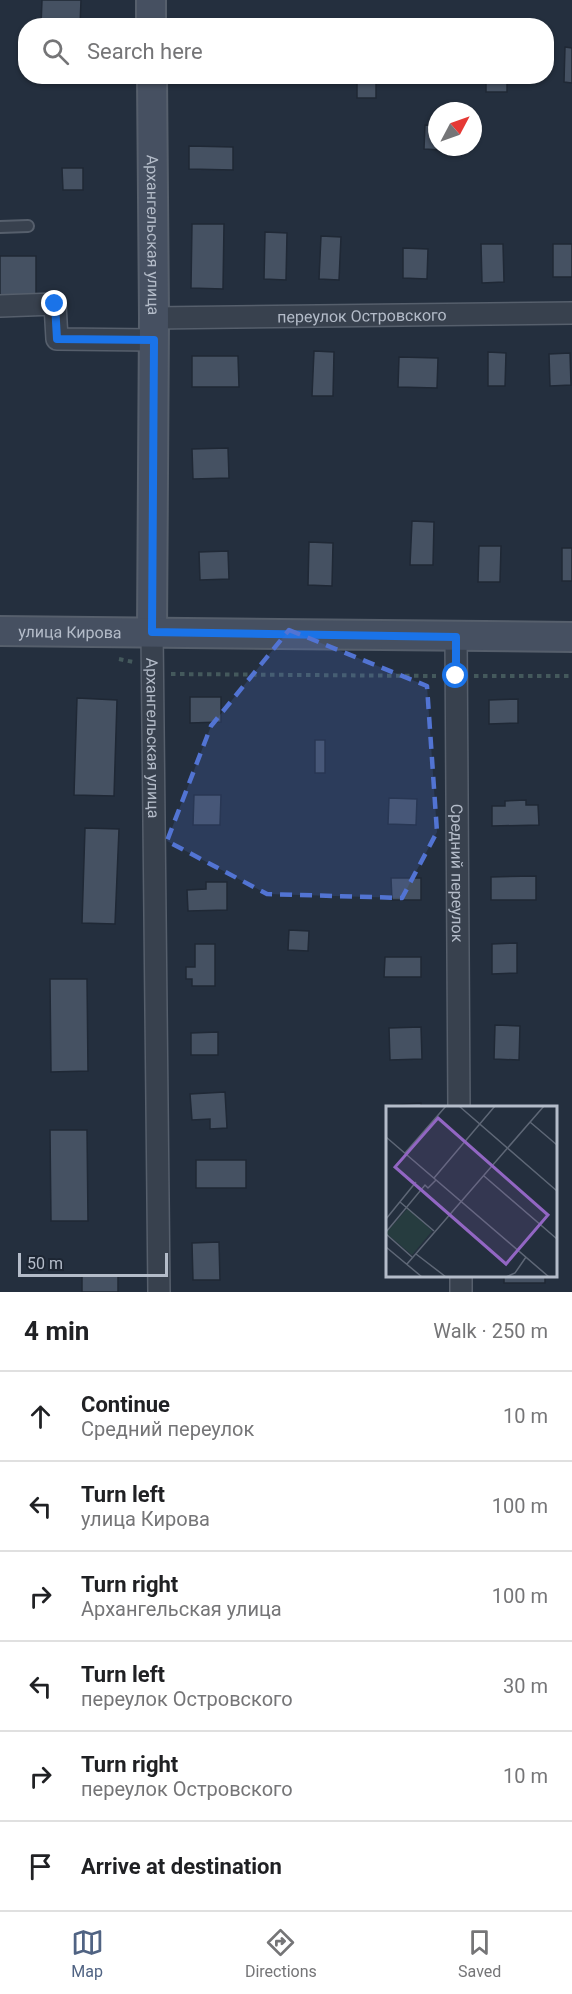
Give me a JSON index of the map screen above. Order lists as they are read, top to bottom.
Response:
{
  "streets": {
    "main road": ["Архангельская улица", "улица Кирова"],
    "street": ["переулок Островского", "Средний переулок"]
  },
  "crossings": [
    ["Архангельская улица", "переулок Островского"],
    ["Архангельская улица", "улица Кирова"],
    ["улица Кирова", "Средний переулок"]
  ],
  "scale_bar": "50 m",
  "north": "top right",
  "page": {
    "search": "Search here",
    "scale": "50 m",
    "heading": ["4 min", "Walk · 250 m"],
    "list": [
      ["Continue", "Средний переулок", "10 m"],
      ["Turn left", "улица Кирова", "100 m"],
      ["Turn right", "Архангельская улица", "100 m"],
      ["Turn left", "переулок Островского", "30 m"],
      ["Turn right", "переулок Островского", "10 m"],
      "Arrive at destination"
    ],
    "nav": ["Map", "Directions", "Saved"]
  }
}
